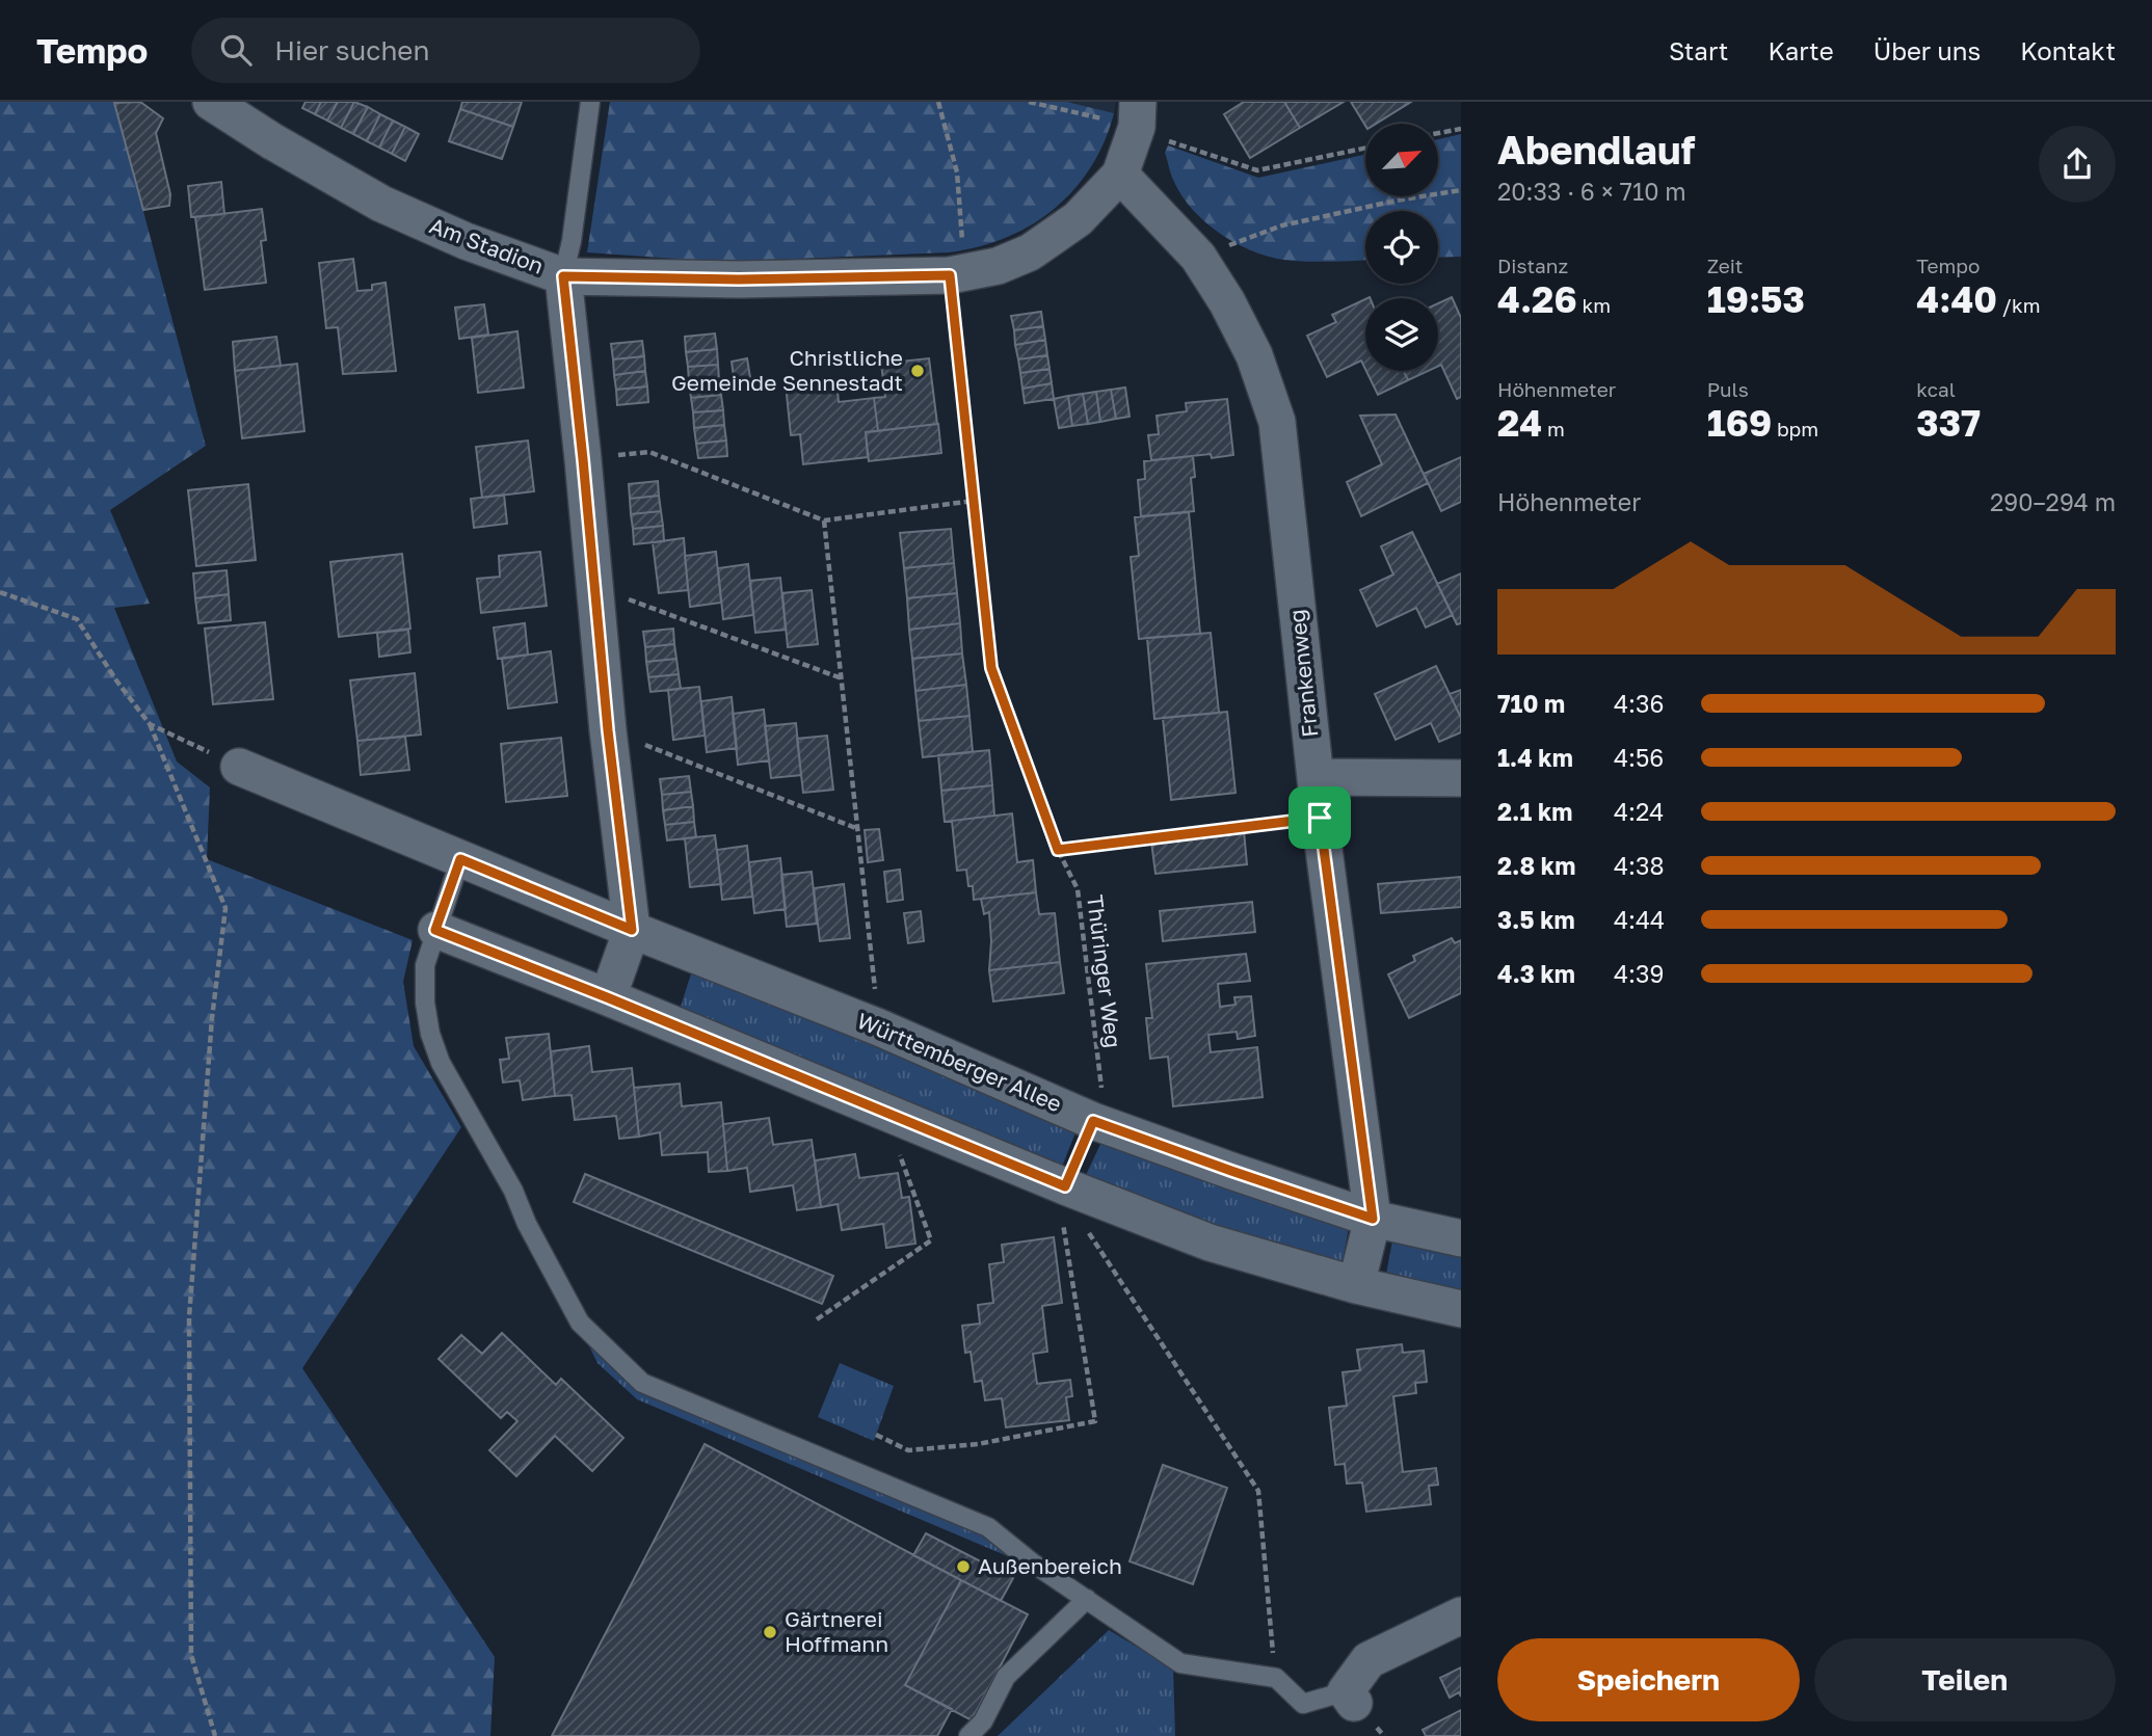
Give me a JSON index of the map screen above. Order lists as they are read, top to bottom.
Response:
{
  "streets": {
    "street": ["Am Stadion", "Frankenweg", "Württemberger Allee"],
    "path": ["Thüringer Weg"]
  },
  "crossings": [
    ["Am Stadion", "Frankenweg"],
    ["Am Stadion", "Thüringer Weg"],
    ["Frankenweg", "Württemberger Allee"],
    ["Thüringer Weg", "Württemberger Allee"]
  ],
  "places": ["Christliche Gemeinde Sennestadt", "Außenbereich", "Gärtnerei Hoffmann"],
  "north": "top right",
  "page": {
    "header": "Tempo",
    "search": "Hier suchen",
    "nav": [
      "Start",
      "Karte",
      "Über uns",
      "Kontakt"
    ],
    "heading": ["Abendlauf", "20:33 · 6 × 710 m"],
    "stats": [
      ["Distanz", "4.26 km"],
      ["Zeit", "19:53"],
      ["Tempo", "4:40 /km"],
      ["Höhenmeter", "24 m"],
      ["Puls", "169 bpm"],
      ["kcal", "337"]
    ],
    "chart": ["Höhenmeter", "290–294 m"],
    "list": [
      {
        "name": "710 m",
        "note": "4:36"
      },
      {
        "name": "1.4 km",
        "note": "4:56"
      },
      {
        "name": "2.1 km",
        "note": "4:24"
      },
      {
        "name": "2.8 km",
        "note": "4:38"
      },
      {
        "name": "3.5 km",
        "note": "4:44"
      },
      {
        "name": "4.3 km",
        "note": "4:39"
      }
    ],
    "buttons": ["Speichern", "Teilen"]
  }
}
